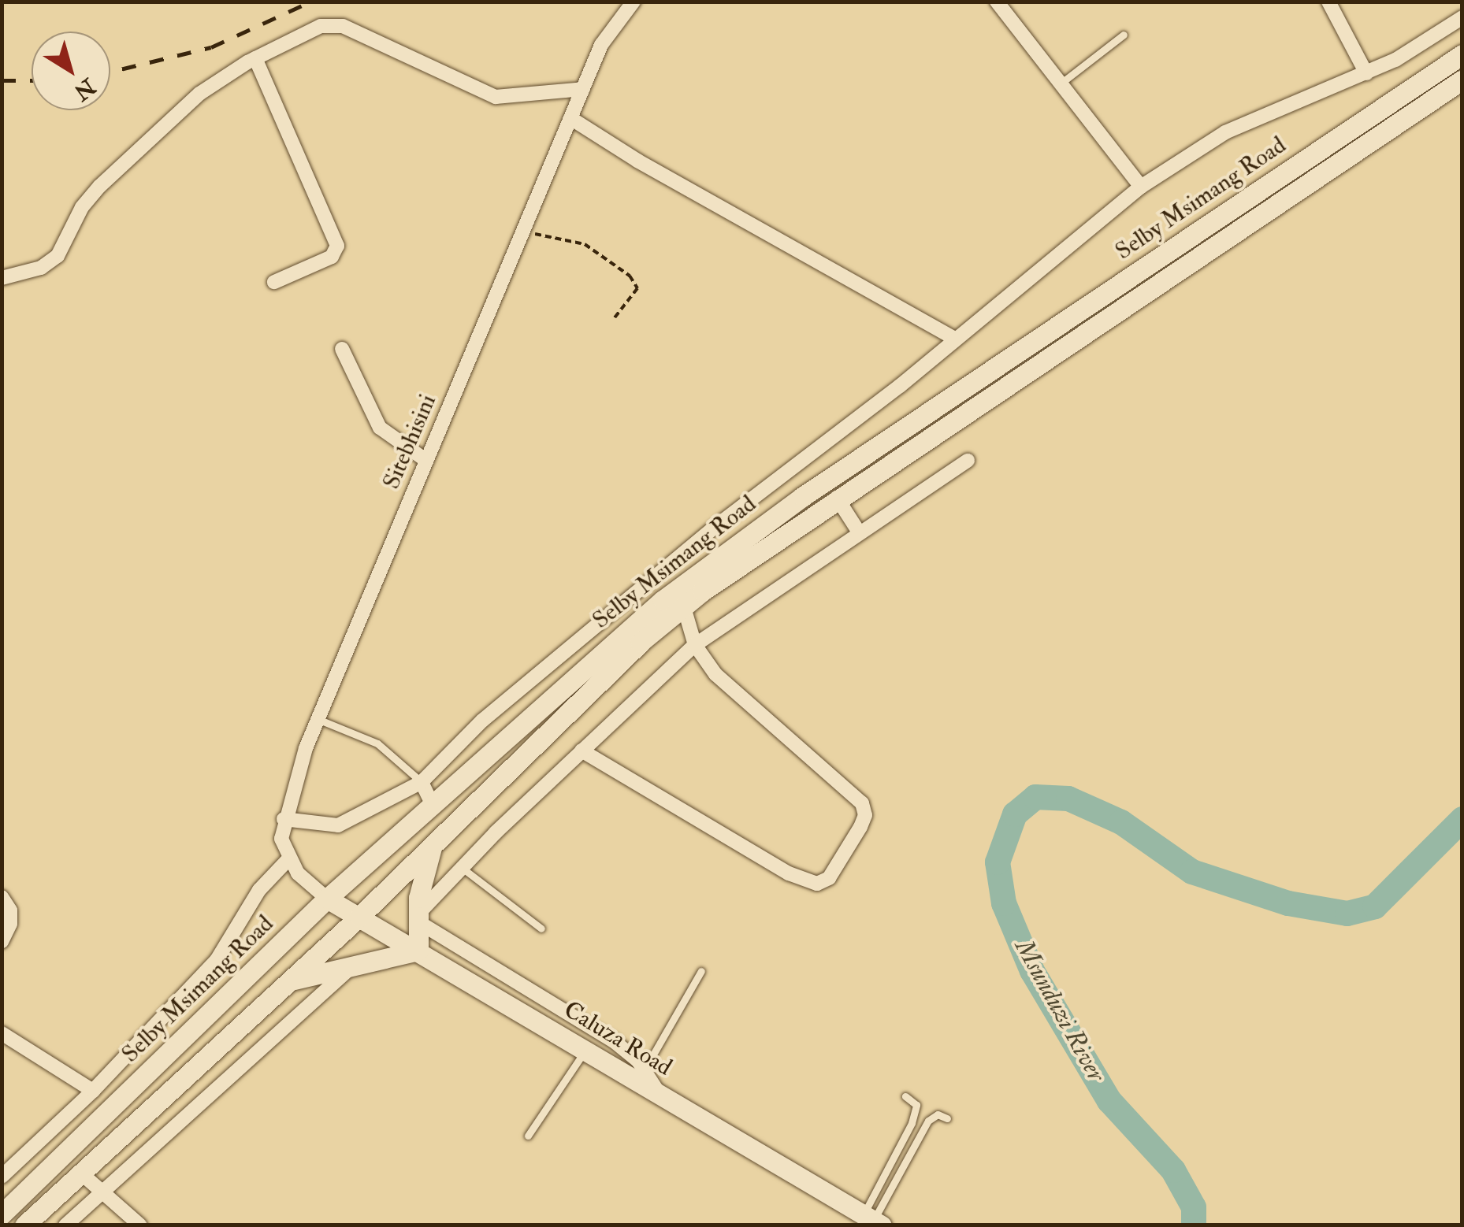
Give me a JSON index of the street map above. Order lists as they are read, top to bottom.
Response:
{
  "streets": {
    "main road": ["Selby Msimang Road", "Caluza Road"],
    "street": ["Sitebhisini"]
  },
  "crossings": [
    ["Selby Msimang Road", "Caluza Road"]
  ],
  "water": ["Msunduzi River"],
  "north": "bottom right"
}
